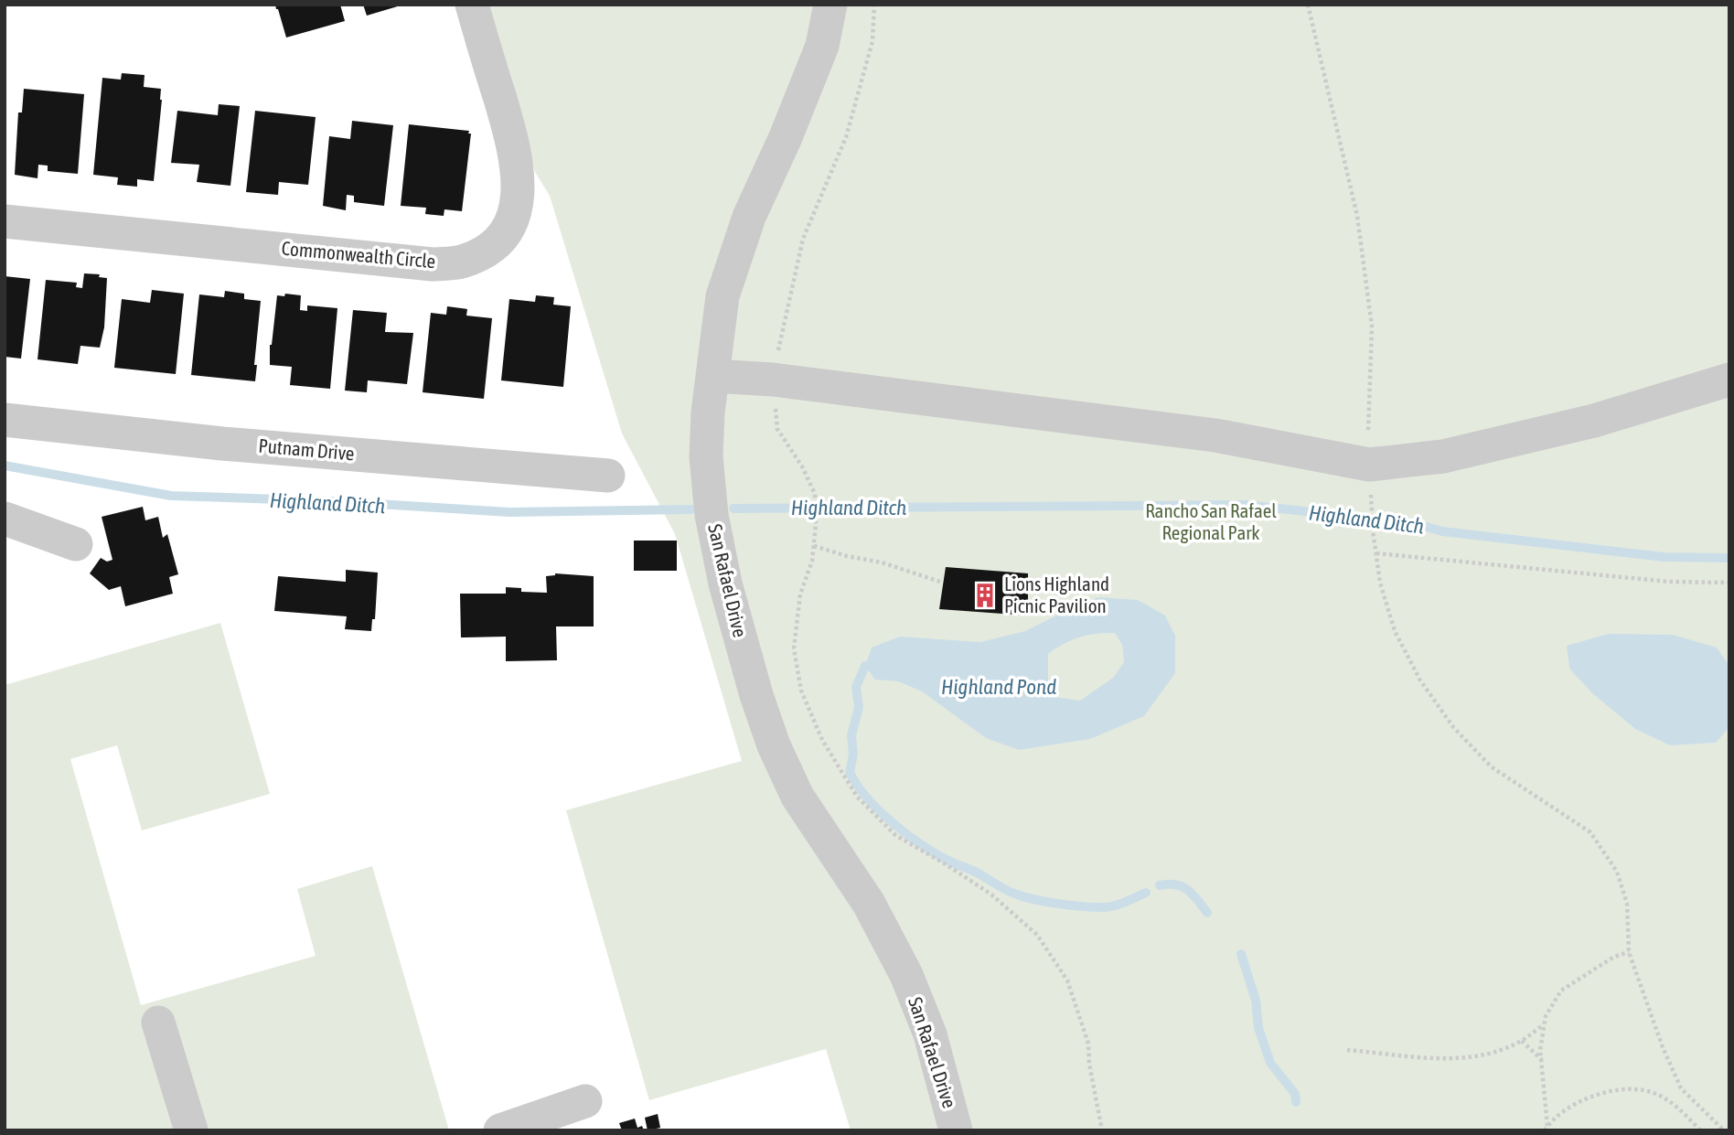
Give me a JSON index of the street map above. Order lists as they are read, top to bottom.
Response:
{
  "streets": {
    "street": ["Commonwealth Circle", "Putnam Drive", "San Rafael Drive"]
  },
  "water": ["Highland Ditch", "Highland Pond"],
  "parks": ["Rancho San Rafael Regional Park"],
  "places": {
    "building": ["Lions Highland Picnic Pavilion"]
  }
}
